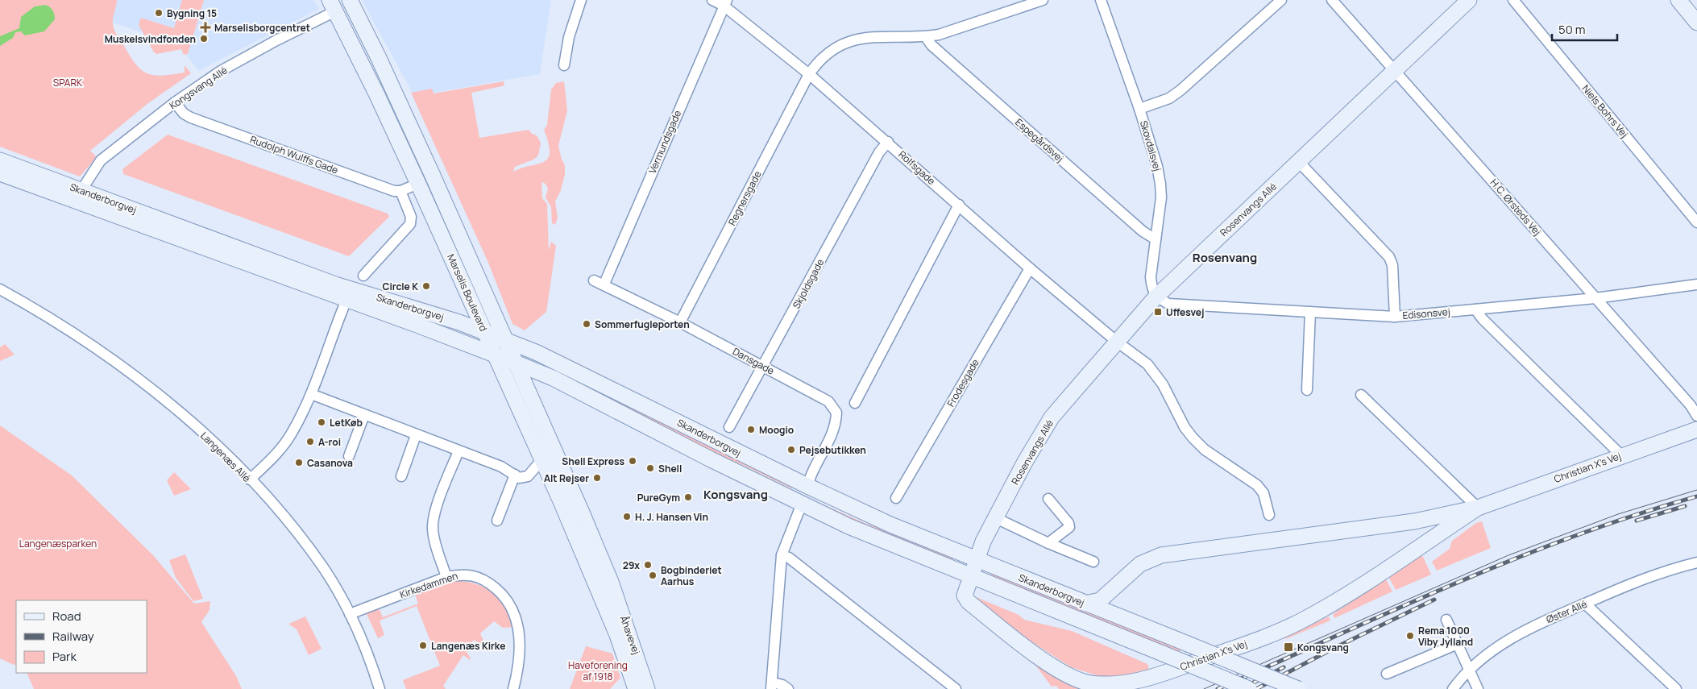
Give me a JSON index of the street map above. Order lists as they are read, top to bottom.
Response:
{
  "streets": {
    "street": [
      "Kongsvang Allé",
      "Niels Bohrs Vej",
      "Espegårdsvej",
      "Vermundsgade",
      "Skovdalsvej",
      "Rudolph Wulffs Gade",
      "Rolfsgade",
      "Skanderborgvej",
      "Regnersgade",
      "H.C. Ørsteds Vej",
      "Rosenvangs Allé",
      "Skjoldsgade",
      "Marselis Boulevard",
      "Edisonsvej",
      "Dansgade",
      "Frodesgade",
      "Langenæs Allé",
      "Christian X's Vej",
      "Kirkedammen",
      "Øster Allé",
      "Åhavevej"
    ]
  },
  "crossings": [
    ["Kongsvang Allé", "Rudolph Wulffs Gade"],
    ["Kongsvang Allé", "Skanderborgvej"],
    ["Kongsvang Allé", "Marselis Boulevard"],
    ["Espegårdsvej", "Skovdalsvej"],
    ["Espegårdsvej", "Regnersgade"],
    ["Vermundsgade", "Rolfsgade"],
    ["Vermundsgade", "Dansgade"],
    ["Skovdalsvej", "Rosenvangs Allé"],
    ["Skovdalsvej", "Edisonsvej"],
    ["Rolfsgade", "Regnersgade"],
    ["Rolfsgade", "Rosenvangs Allé"],
    ["Rolfsgade", "Skjoldsgade"],
    ["Rolfsgade", "Frodesgade"],
    ["Skanderborgvej", "Rosenvangs Allé"],
    ["Skanderborgvej", "Marselis Boulevard"],
    ["Skanderborgvej", "Dansgade"],
    ["Skanderborgvej", "Christian X's Vej"],
    ["Regnersgade", "Dansgade"],
    ["H.C. Ørsteds Vej", "Rosenvangs Allé"],
    ["H.C. Ørsteds Vej", "Edisonsvej"],
    ["Rosenvangs Allé", "Edisonsvej"],
    ["Rosenvangs Allé", "Christian X's Vej"],
    ["Skjoldsgade", "Dansgade"],
    ["Marselis Boulevard", "Åhavevej"],
    ["Langenæs Allé", "Kirkedammen"]
  ],
  "districts": ["Rosenvang", "Kongsvang"],
  "parks": ["SPARK", "Langenæsparken", "Haveforening af 1918"],
  "places": {
    "other": [
      "Bygning 15",
      "Muskelsvindfonden",
      "Circle K",
      "Sommerfugleporten",
      "LetKøb",
      "Moogio",
      "A-roi",
      "Pejsebutikken",
      "Shell Express",
      "Casanova",
      "Shell",
      "Alt Rejser",
      "PureGym",
      "H. J. Hansen Vin",
      "29x",
      "Bogbinderiet Aarhus",
      "Rema 1000 Viby Jylland",
      "Langenæs Kirke"
    ],
    "health": ["Marselisborgcentret"],
    "transit": ["Uffesvej", "Kongsvang"]
  },
  "legend": ["Road", "Railway", "Park"],
  "scale_bar": "50 m"
}
